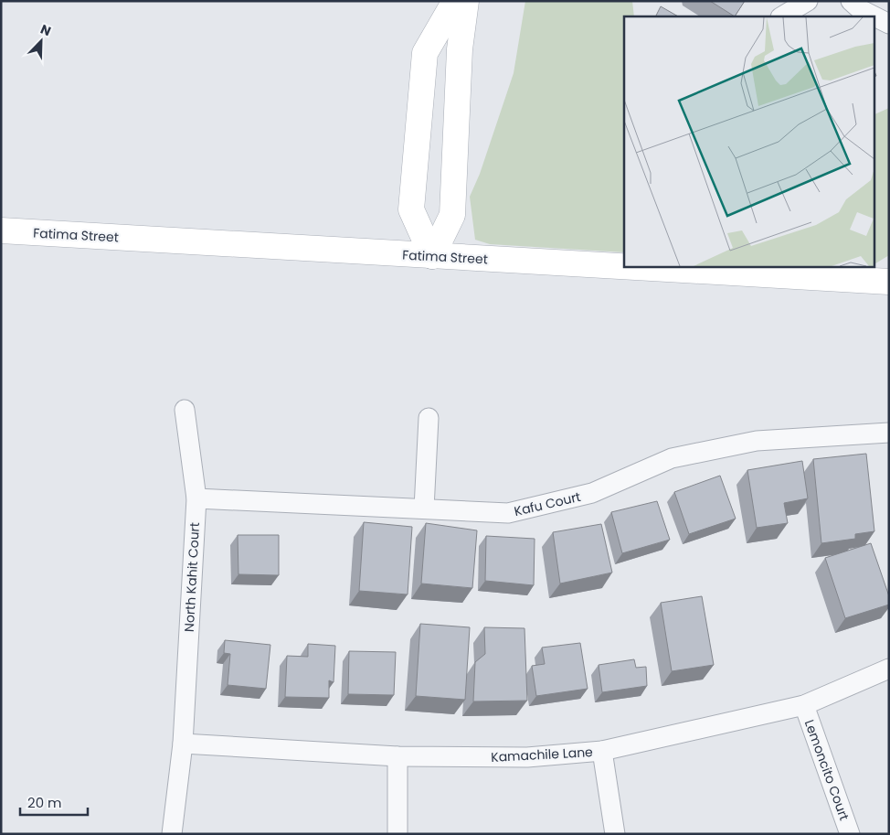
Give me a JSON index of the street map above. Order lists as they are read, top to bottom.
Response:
{
  "streets": {
    "main road": ["Fatima Street"],
    "street": [
      "Kafu Court",
      "North Kahit Court",
      "Kamachile Lane",
      "Lemoncito Court"
    ]
  },
  "crossings": [
    ["Kafu Court", "North Kahit Court"],
    ["North Kahit Court", "Kamachile Lane"],
    ["Kamachile Lane", "Lemoncito Court"]
  ],
  "scale_bar": "20 m",
  "north": "top right"
}
